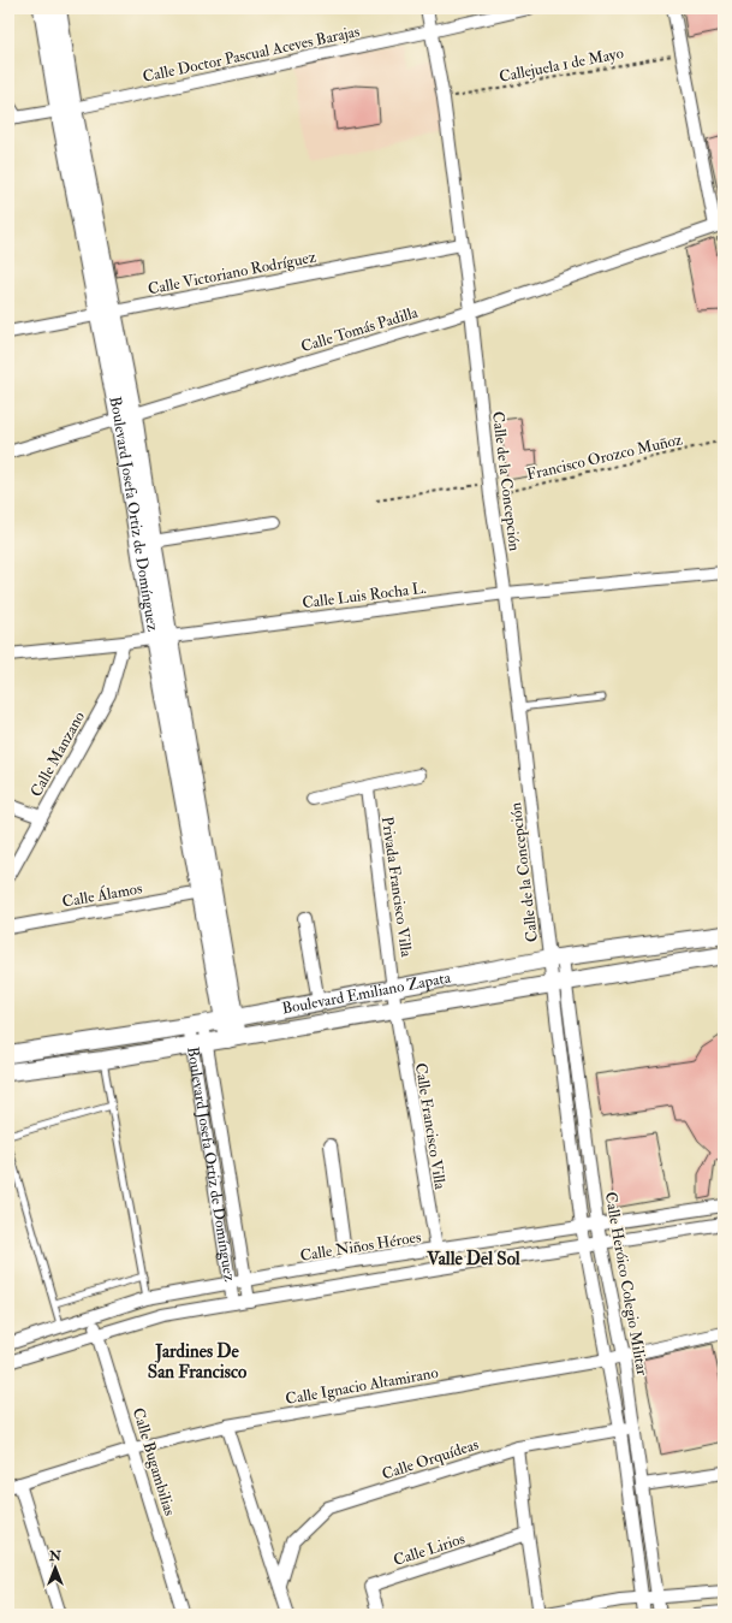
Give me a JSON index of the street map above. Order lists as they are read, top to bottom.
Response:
{
  "streets": {
    "street": [
      "Calle Doctor Pascual Aceves Barajas",
      "Calle Victoriano Rodríguez",
      "Calle Tomás Padilla",
      "Calle de la Concepción",
      "Boulevard Josefa Ortiz de Domínguez",
      "Calle Luis Rocha L.",
      "Calle Manzano",
      "Privada Francisco Villa",
      "Calle Álamos",
      "Boulevard Emiliano Zapata",
      "Calle Francisco Villa",
      "Calle Niños Héroes",
      "Calle Heróico Colegio Militar",
      "Calle Ignacio Altamirano",
      "Calle Orquídeas",
      "Calle Bugambilias",
      "Calle Lirios"
    ],
    "path": ["Callejuela 1 de Mayo", "Francisco Orozco Muñoz"]
  },
  "crossings": [
    ["Calle Doctor Pascual Aceves Barajas", "Calle de la Concepción"],
    ["Calle Doctor Pascual Aceves Barajas", "Boulevard Josefa Ortiz de Domínguez"],
    ["Callejuela 1 de Mayo", "Calle de la Concepción"],
    ["Calle Victoriano Rodríguez", "Calle de la Concepción"],
    ["Calle Victoriano Rodríguez", "Boulevard Josefa Ortiz de Domínguez"],
    ["Calle Tomás Padilla", "Calle de la Concepción"],
    ["Calle Tomás Padilla", "Boulevard Josefa Ortiz de Domínguez"],
    ["Francisco Orozco Muñoz", "Calle de la Concepción"],
    ["Calle de la Concepción", "Calle Luis Rocha L."],
    ["Calle de la Concepción", "Boulevard Emiliano Zapata"],
    ["Calle de la Concepción", "Calle Heróico Colegio Militar"],
    ["Boulevard Josefa Ortiz de Domínguez", "Calle Luis Rocha L."],
    ["Boulevard Josefa Ortiz de Domínguez", "Calle Álamos"],
    ["Boulevard Josefa Ortiz de Domínguez", "Boulevard Emiliano Zapata"],
    ["Boulevard Josefa Ortiz de Domínguez", "Calle Niños Héroes"],
    ["Calle Luis Rocha L.", "Calle Manzano"],
    ["Privada Francisco Villa", "Boulevard Emiliano Zapata"],
    ["Privada Francisco Villa", "Calle Francisco Villa"],
    ["Boulevard Emiliano Zapata", "Calle Francisco Villa"],
    ["Boulevard Emiliano Zapata", "Calle Heróico Colegio Militar"],
    ["Calle Francisco Villa", "Calle Niños Héroes"],
    ["Calle Niños Héroes", "Calle Heróico Colegio Militar"],
    ["Calle Niños Héroes", "Calle Bugambilias"],
    ["Calle Heróico Colegio Militar", "Calle Ignacio Altamirano"],
    ["Calle Heróico Colegio Militar", "Calle Orquídeas"],
    ["Calle Ignacio Altamirano", "Calle Bugambilias"]
  ],
  "districts": ["Valle Del Sol", "Jardines De San Francisco"],
  "north": "top"
}
